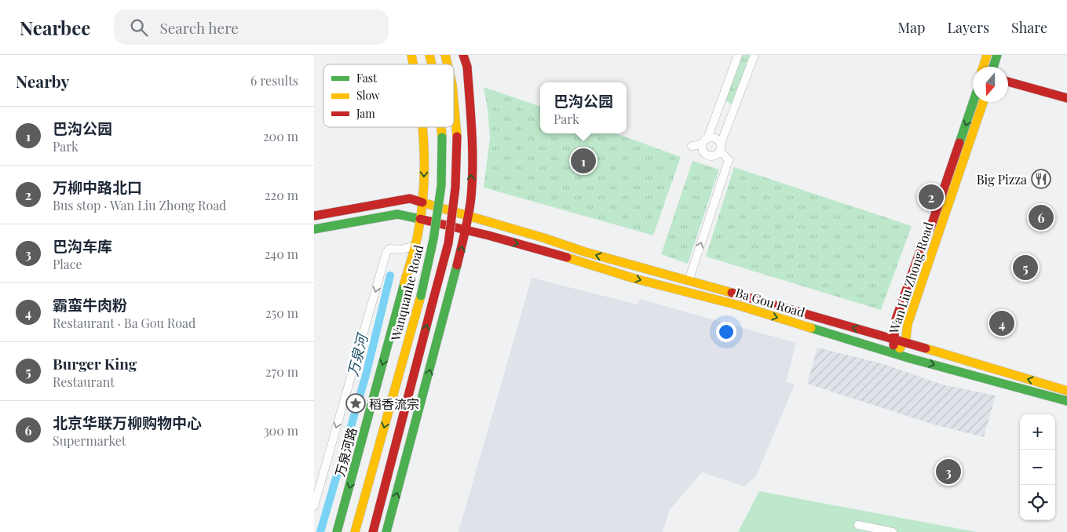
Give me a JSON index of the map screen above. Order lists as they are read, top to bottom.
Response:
{
  "streets": {
    "main road": [
      "Wan Liu Zhong Road",
      "Wanquanhe Road",
      "Ba Gou Road",
      "万泉河路"
    ]
  },
  "crossings": [
    ["Wan Liu Zhong Road", "Ba Gou Road"],
    ["Ba Gou Road", "万泉河路"]
  ],
  "water": ["万泉河"],
  "places": {
    "restaurant": ["Big Pizza"],
    "place": ["稻香流宗"]
  },
  "legend": ["Fast", "Slow", "Jam"],
  "north": "bottom",
  "page": {
    "header": "Nearbee",
    "search": "Search here",
    "nav": ["Map", "Layers", "Share"],
    "heading": ["Nearby", "6 results"],
    "popup": ["巴沟公园", "Park"],
    "list": [
      {
        "mark": "1",
        "name": "巴沟公园",
        "note": "Park",
        "value": "200 m"
      },
      {
        "mark": "2",
        "name": "万柳中路北口",
        "note": "Bus stop · Wan Liu Zhong Road",
        "value": "220 m"
      },
      {
        "mark": "3",
        "name": "巴沟车库",
        "note": "Place",
        "value": "240 m"
      },
      {
        "mark": "4",
        "name": "霸蛮牛肉粉",
        "note": "Restaurant · Ba Gou Road",
        "value": "250 m"
      },
      {
        "mark": "5",
        "name": "Burger King",
        "note": "Restaurant",
        "value": "270 m"
      },
      {
        "mark": "6",
        "name": "北京华联万柳购物中心",
        "note": "Supermarket",
        "value": "300 m"
      }
    ],
    "pins": [
      "1",
      "2",
      "6",
      "5",
      "4",
      "3"
    ],
    "map_buttons": ["+", "−"]
  }
}
